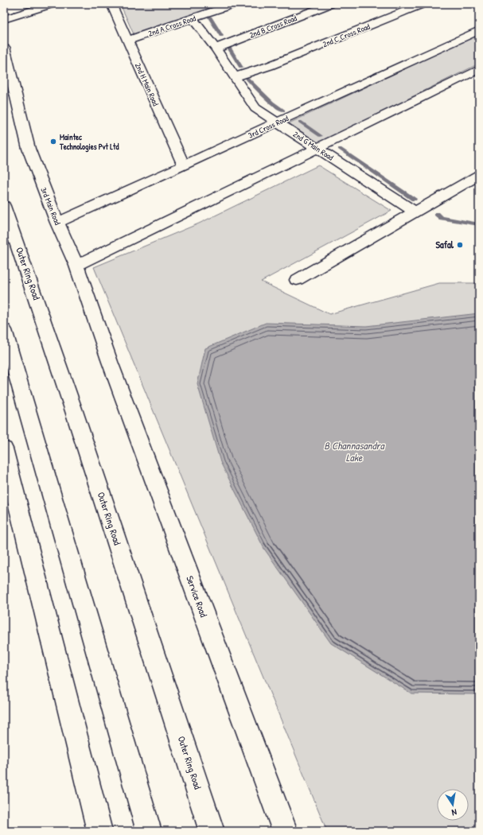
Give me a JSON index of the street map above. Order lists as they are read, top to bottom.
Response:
{
  "streets": {
    "main road": [
      "2nd A Cross Road",
      "2nd B Cross Road",
      "2nd C Cross Road",
      "2nd H Main Road",
      "3rd Cross Road",
      "2nd G Main Road",
      "3rd Main Road",
      "Outer Ring Road",
      "Service Road"
    ]
  },
  "crossings": [
    ["2nd A Cross Road", "2nd H Main Road"],
    ["2nd A Cross Road", "2nd G Main Road"],
    ["2nd B Cross Road", "2nd G Main Road"],
    ["2nd C Cross Road", "2nd G Main Road"],
    ["2nd H Main Road", "3rd Cross Road"],
    ["3rd Cross Road", "2nd G Main Road"],
    ["3rd Cross Road", "3rd Main Road"],
    ["3rd Main Road", "Service Road"]
  ],
  "water": ["B Channasandra Lake"],
  "places": ["Maintec Technologies Pvt Ltd", "Safal"],
  "north": "bottom"
}
